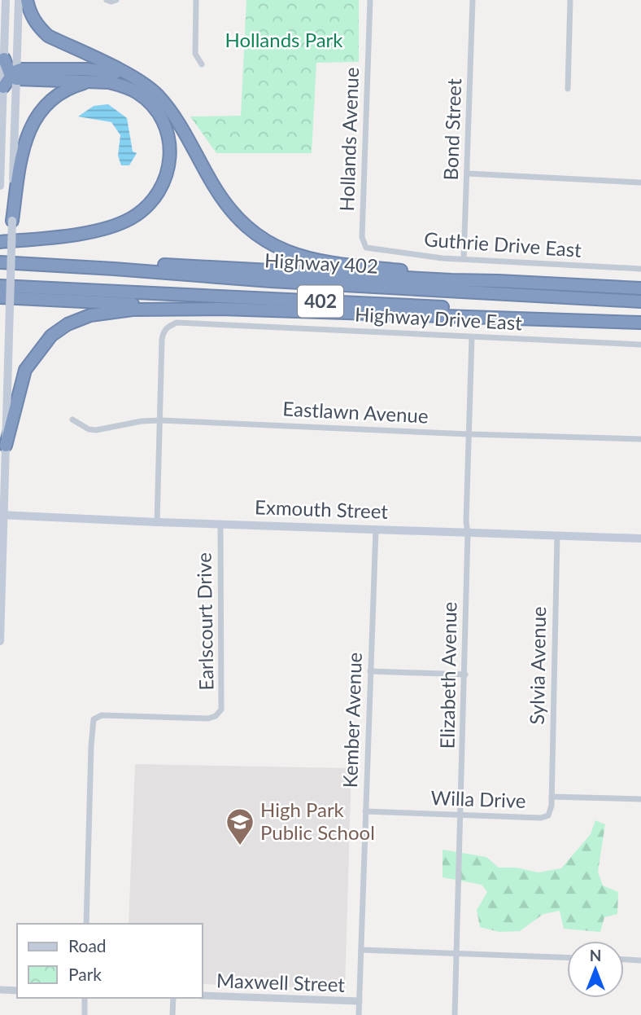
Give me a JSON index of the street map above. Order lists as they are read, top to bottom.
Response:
{
  "streets": {
    "highway": ["Highway 402", "402"],
    "main road": ["Exmouth Street"],
    "street": [
      "Bond Street",
      "Hollands Avenue",
      "Guthrie Drive East",
      "Highway Drive East",
      "Eastlawn Avenue",
      "Earlscourt Drive",
      "Sylvia Avenue",
      "Elizabeth Avenue",
      "Kember Avenue",
      "Willa Drive",
      "Maxwell Street"
    ]
  },
  "crossings": [
    ["Bond Street", "Guthrie Drive East"],
    ["Hollands Avenue", "Guthrie Drive East"],
    ["Highway Drive East", "Eastlawn Avenue"],
    ["Highway Drive East", "Elizabeth Avenue"],
    ["Eastlawn Avenue", "Elizabeth Avenue"],
    ["Exmouth Street", "Earlscourt Drive"],
    ["Exmouth Street", "Sylvia Avenue"],
    ["Exmouth Street", "Elizabeth Avenue"],
    ["Exmouth Street", "Kember Avenue"],
    ["Sylvia Avenue", "Willa Drive"],
    ["Elizabeth Avenue", "Willa Drive"],
    ["Kember Avenue", "Willa Drive"],
    ["Kember Avenue", "Maxwell Street"]
  ],
  "parks": ["Hollands Park"],
  "places": {
    "school or university": ["High Park Public School"]
  },
  "legend": ["Road", "Park"],
  "north": "top"
}
